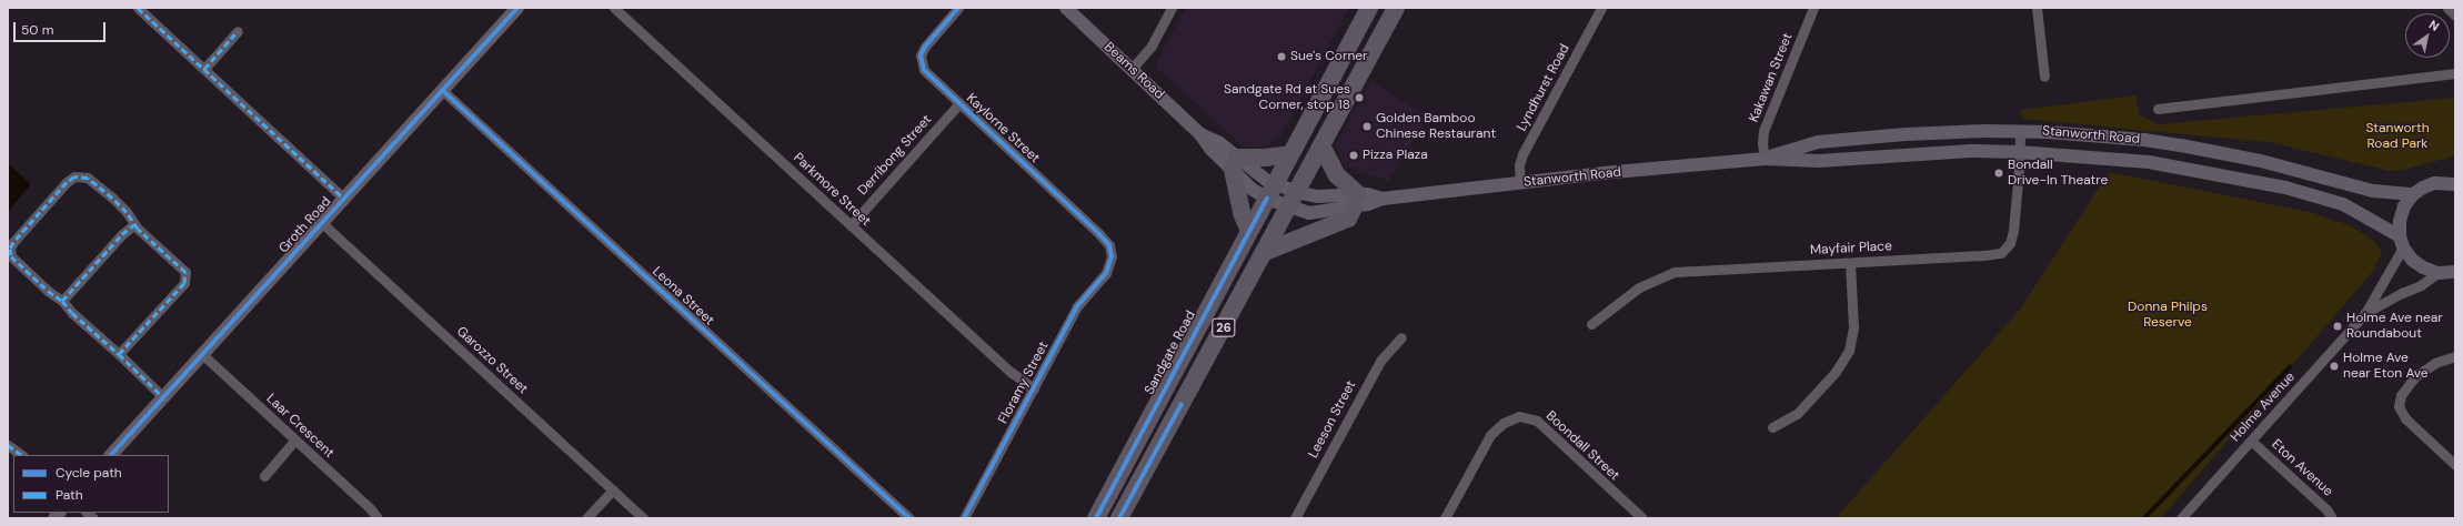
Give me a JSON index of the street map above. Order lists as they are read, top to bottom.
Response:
{
  "streets": {
    "highway": ["26", "Sandgate Road"],
    "main road": ["Beams Road", "Stanworth Road", "Groth Road"],
    "street": [
      "Kakawan Street",
      "Lyndhurst Road",
      "Kaylorne Street",
      "Derribong Street",
      "Parkmore Street",
      "Mayfair Place",
      "Leona Street",
      "Garozzo Street",
      "Floramy Street",
      "Holme Avenue",
      "Leeson Street",
      "Laar Crescent",
      "Boondall Street",
      "Eton Avenue"
    ]
  },
  "crossings": [
    ["Beams Road", "Stanworth Road"],
    ["Beams Road", "Sandgate Road"],
    ["Kakawan Street", "Stanworth Road"],
    ["Lyndhurst Road", "Stanworth Road"],
    ["Kaylorne Street", "Derribong Street"],
    ["Kaylorne Street", "Floramy Street"],
    ["Stanworth Road", "Mayfair Place"],
    ["Stanworth Road", "26"],
    ["Stanworth Road", "Sandgate Road"],
    ["Stanworth Road", "Holme Avenue"],
    ["Derribong Street", "Parkmore Street"],
    ["Parkmore Street", "Floramy Street"],
    ["Groth Road", "Leona Street"],
    ["Groth Road", "Garozzo Street"],
    ["Groth Road", "Laar Crescent"],
    ["Holme Avenue", "Eton Avenue"]
  ],
  "parks": ["Stanworth Road Park", "Donna Philps Reserve"],
  "places": [
    "Sue's Corner",
    "Sandgate Rd at Sues Corner, stop 18",
    "Golden Bamboo Chinese Restaurant",
    "Pizza Plaza",
    "Bondall Drive-In Theatre",
    "Holme Ave near Roundabout",
    "Holme Ave near Eton Ave"
  ],
  "legend": ["Cycle path", "Path"],
  "scale_bar": "50 m",
  "north": "top right"
}
